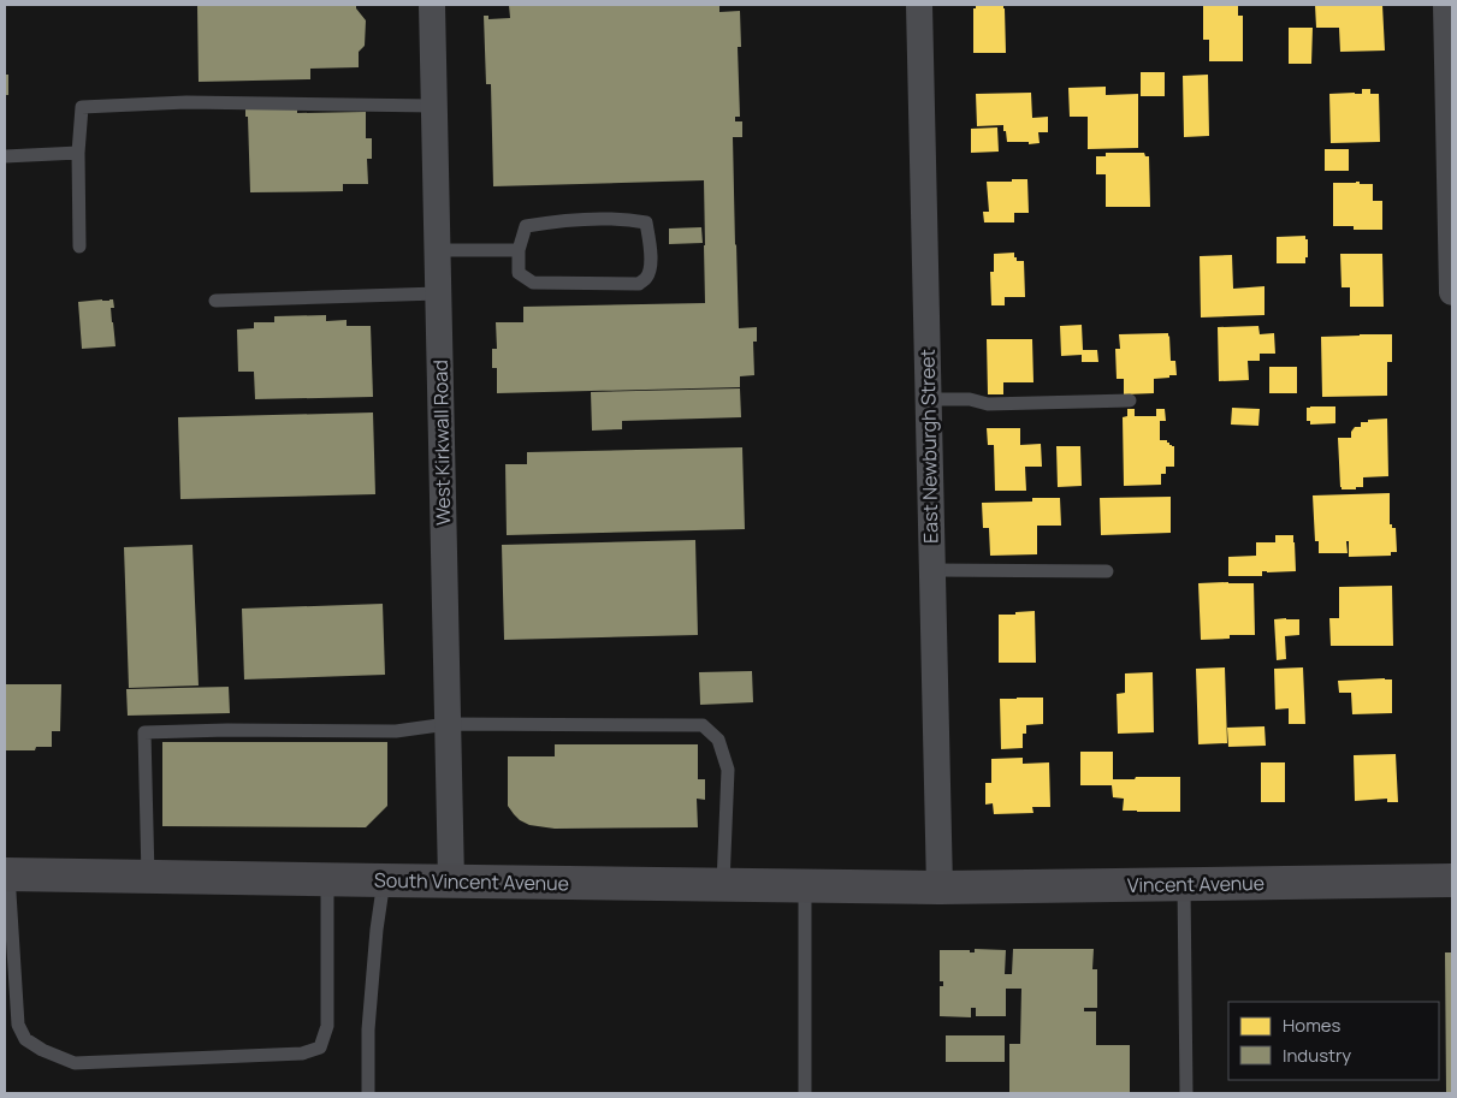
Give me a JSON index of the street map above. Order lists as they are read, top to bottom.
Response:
{
  "streets": {
    "street": [
      "West Kirkwall Road",
      "East Newburgh Street",
      "South Vincent Avenue",
      "Vincent Avenue"
    ]
  },
  "crossings": [
    ["West Kirkwall Road", "South Vincent Avenue"],
    ["East Newburgh Street", "South Vincent Avenue"],
    ["East Newburgh Street", "Vincent Avenue"],
    ["South Vincent Avenue", "Vincent Avenue"]
  ],
  "legend": ["Homes", "Industry"]
}
